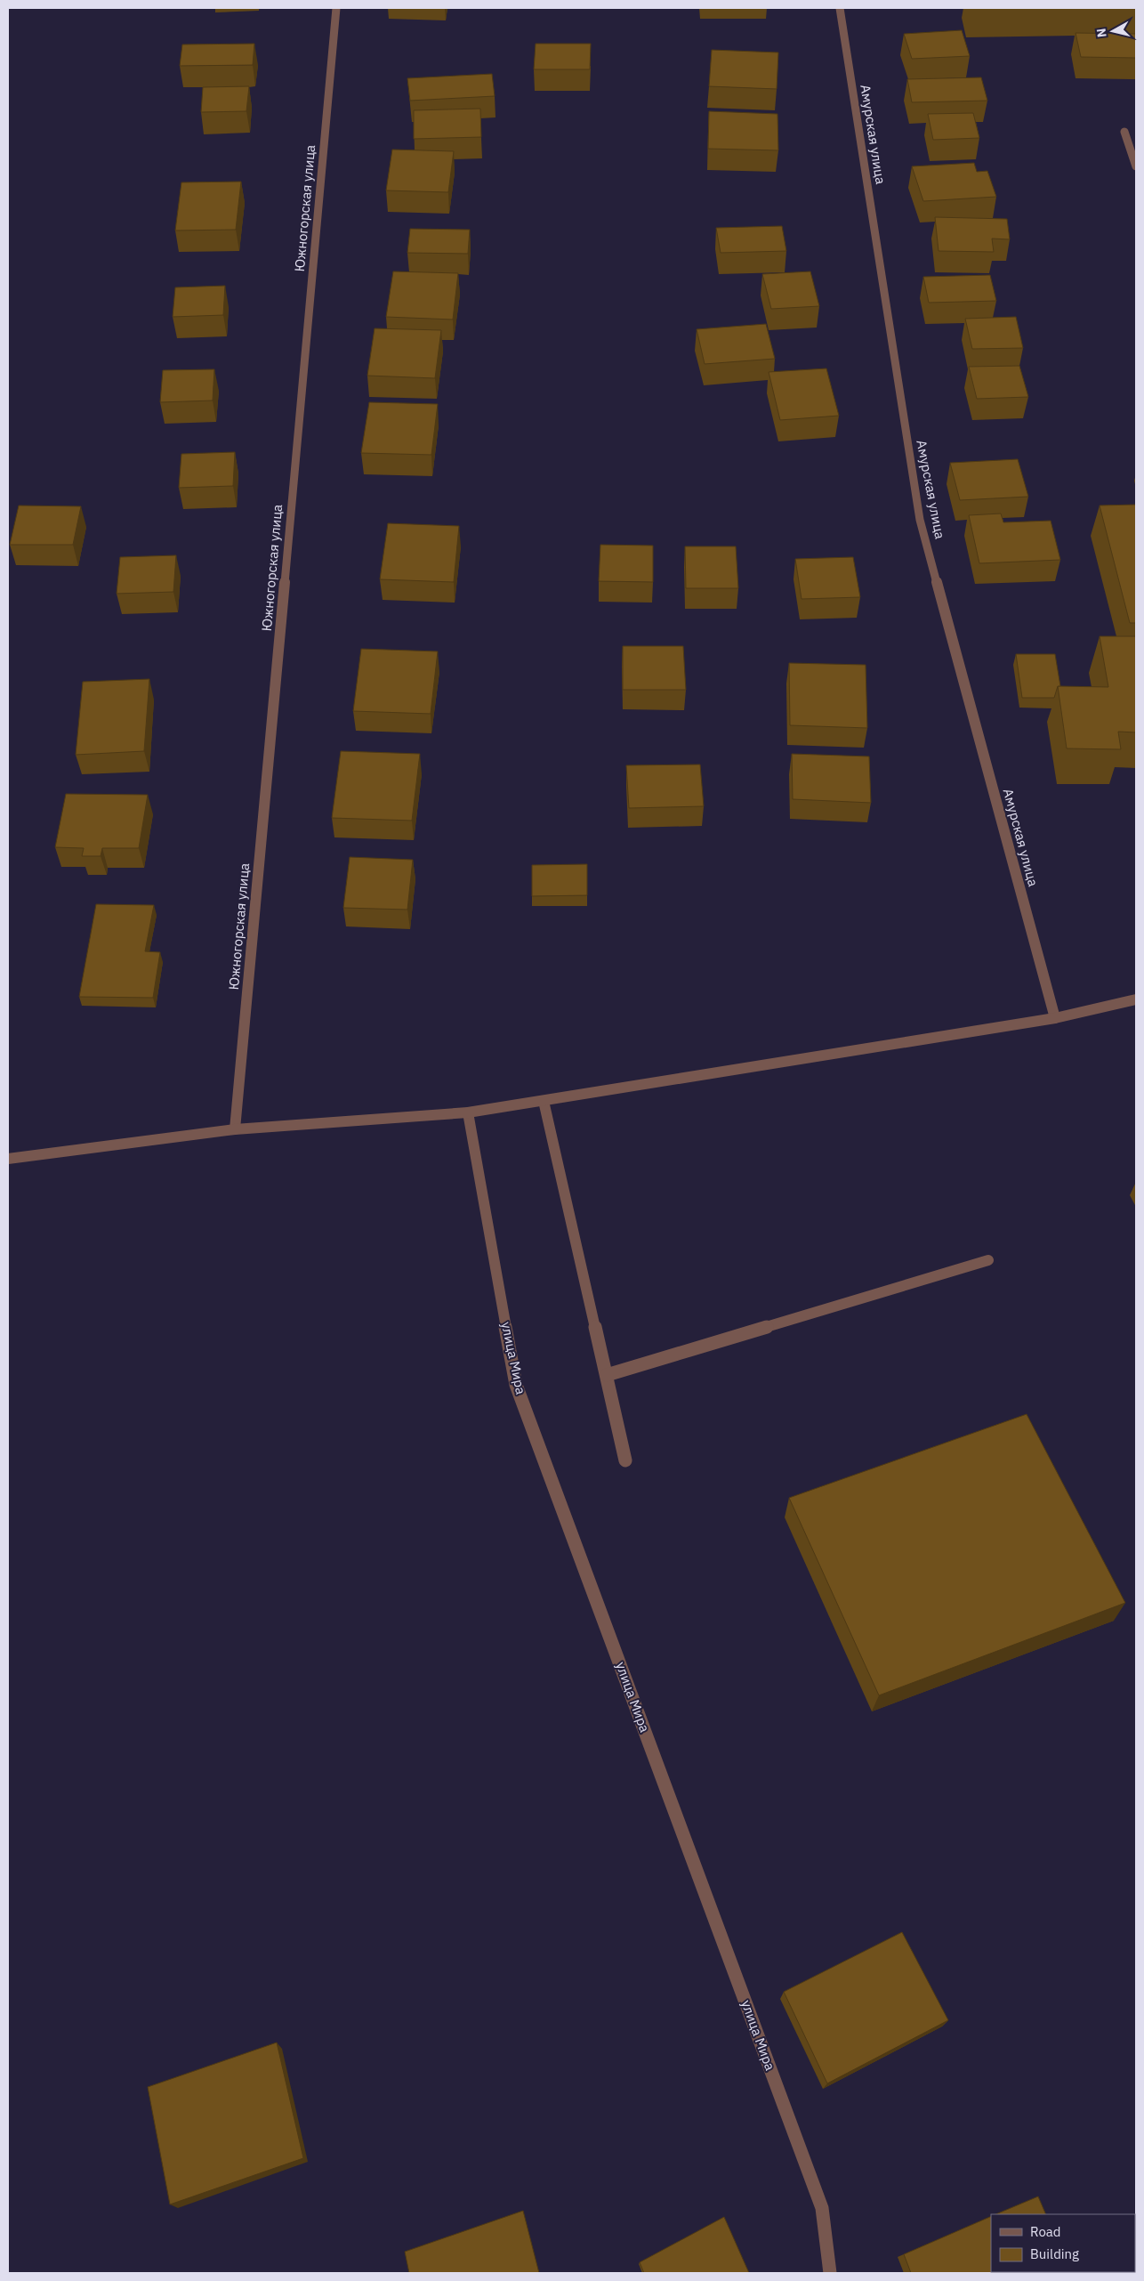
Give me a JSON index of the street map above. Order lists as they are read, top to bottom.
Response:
{
  "streets": {
    "street": ["Амурская улица", "Южногорская улица", "улица Мира"]
  },
  "legend": ["Road", "Building"],
  "north": "left"
}
